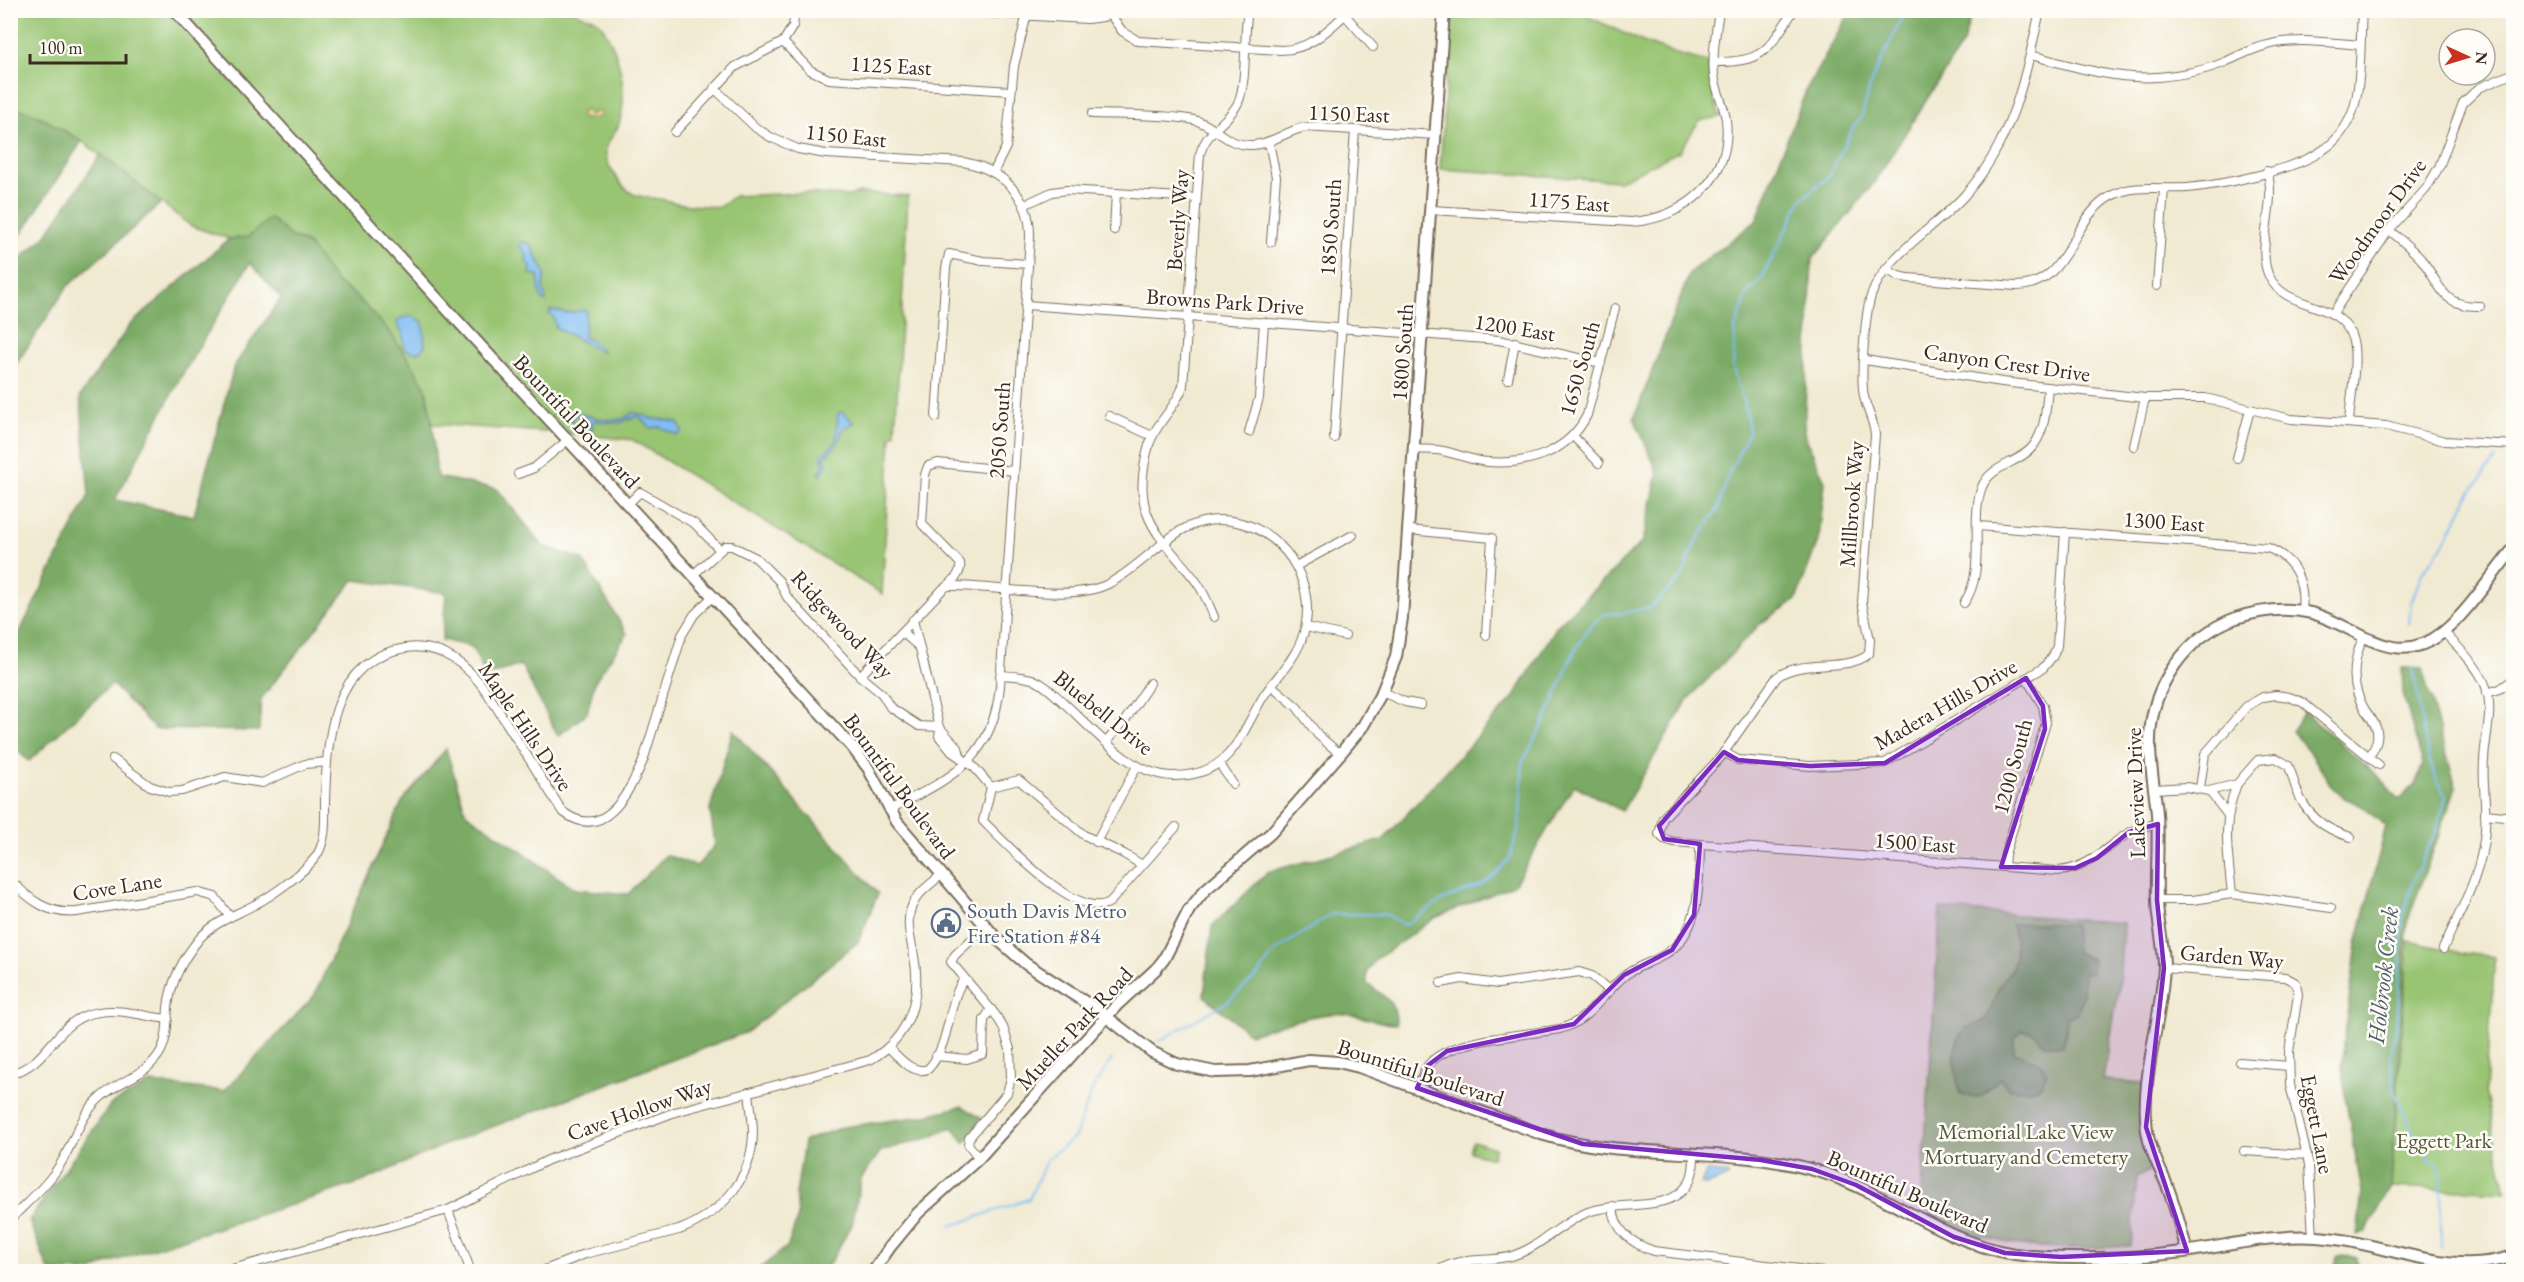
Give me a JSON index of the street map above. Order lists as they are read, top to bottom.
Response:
{
  "streets": {
    "main road": [
      "1800 South",
      "Bountiful Boulevard",
      "Lakeview Drive",
      "Mueller Park Road"
    ],
    "street": [
      "1125 East",
      "1150 East",
      "1175 East",
      "Beverly Way",
      "Woodmoor Drive",
      "1850 South",
      "Browns Park Drive",
      "1200 East",
      "Canyon Crest Drive",
      "1650 South",
      "2050 South",
      "Millbrook Way",
      "1300 East",
      "Ridgewood Way",
      "Madera Hills Drive",
      "Bluebell Drive",
      "Maple Hills Drive",
      "1200 South",
      "1500 East",
      "Cove Lane",
      "Garden Way",
      "Cave Hollow Way",
      "Eggett Lane"
    ]
  },
  "crossings": [
    ["1150 East", "Beverly Way"],
    ["1150 East", "1850 South"],
    ["1150 East", "1800 South"],
    ["1150 East", "2050 South"],
    ["1175 East", "1800 South"],
    ["Beverly Way", "Browns Park Drive"],
    ["1850 South", "Browns Park Drive"],
    ["Browns Park Drive", "1200 East"],
    ["Browns Park Drive", "1800 South"],
    ["Browns Park Drive", "2050 South"],
    ["1200 East", "1800 South"],
    ["1200 East", "1650 South"],
    ["1800 South", "Mueller Park Road"],
    ["Canyon Crest Drive", "Millbrook Way"],
    ["Bountiful Boulevard", "2050 South"],
    ["Bountiful Boulevard", "Maple Hills Drive"],
    ["Bountiful Boulevard", "Lakeview Drive"],
    ["Bountiful Boulevard", "Mueller Park Road"],
    ["Bountiful Boulevard", "Cave Hollow Way"],
    ["Bountiful Boulevard", "Eggett Lane"],
    ["2050 South", "Ridgewood Way"],
    ["2050 South", "Bluebell Drive"],
    ["Millbrook Way", "Madera Hills Drive"],
    ["Millbrook Way", "1500 East"],
    ["1300 East", "Madera Hills Drive"],
    ["1300 East", "Lakeview Drive"],
    ["Madera Hills Drive", "1200 South"],
    ["Maple Hills Drive", "Cove Lane"],
    ["1200 South", "1500 East"],
    ["Lakeview Drive", "1500 East"],
    ["Lakeview Drive", "Garden Way"],
    ["Garden Way", "Eggett Lane"]
  ],
  "water": ["Holbrook Creek"],
  "parks": ["Memorial Lake View Mortuary and Cemetery", "Eggett Park"],
  "places": {
    "public building": ["South Davis Metro Fire Station #84"]
  },
  "scale_bar": "100 m",
  "north": "right"
}
